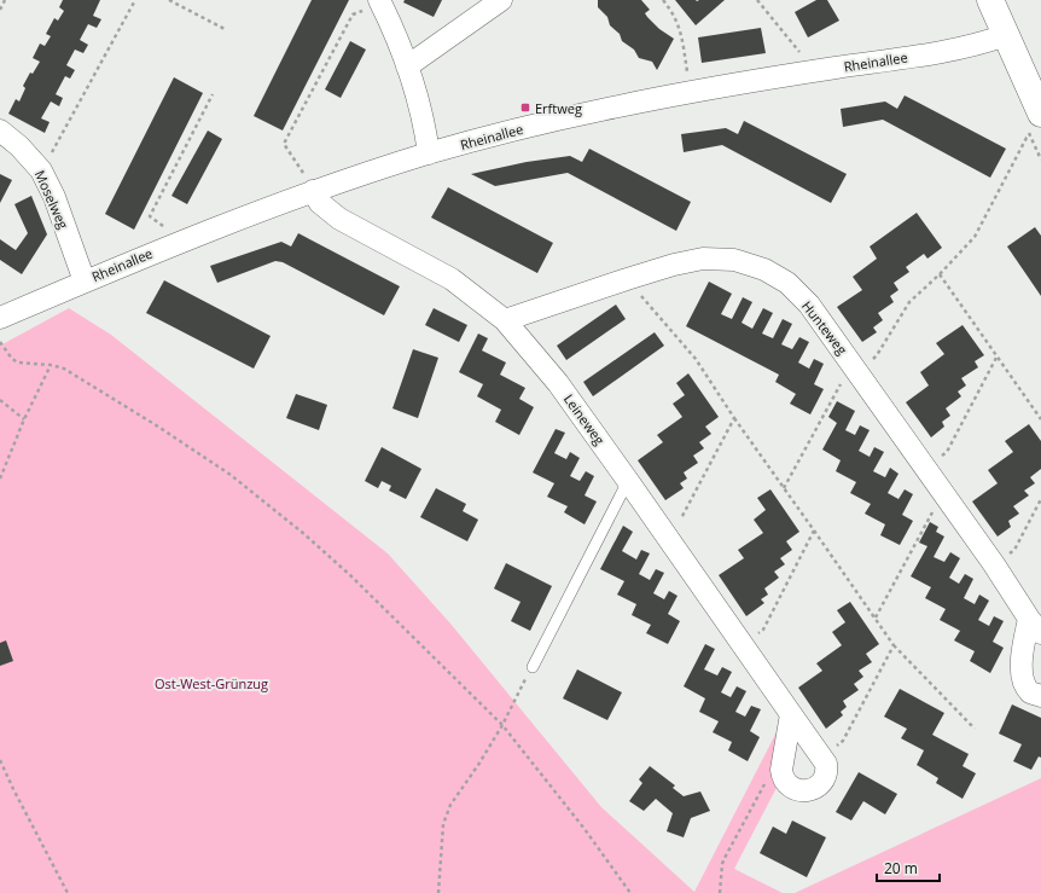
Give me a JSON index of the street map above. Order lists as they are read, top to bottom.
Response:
{
  "streets": {
    "street": [
      "Rheinallee",
      "Moselweg",
      "Hunteweg",
      "Leineweg"
    ]
  },
  "crossings": [
    ["Rheinallee", "Moselweg"],
    ["Rheinallee", "Leineweg"],
    ["Hunteweg", "Leineweg"]
  ],
  "parks": ["Ost-West-Grünzug"],
  "places": {
    "transit": ["Erftweg"]
  },
  "scale_bar": "20 m"
}
